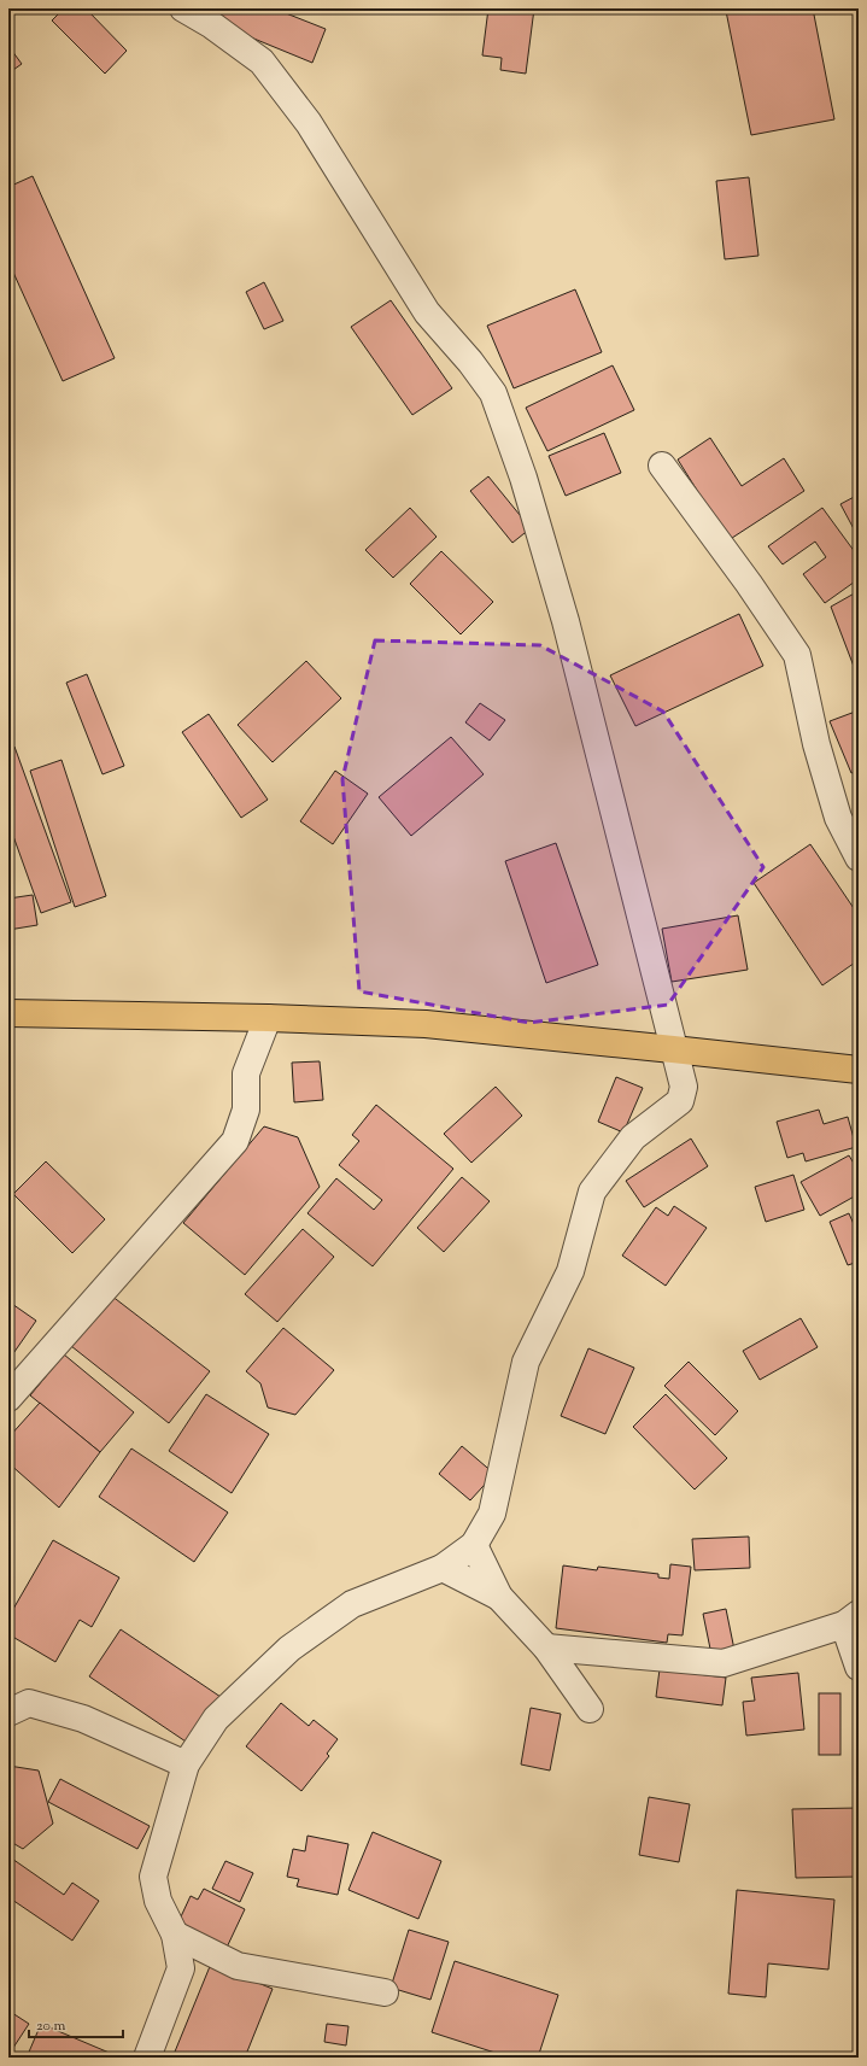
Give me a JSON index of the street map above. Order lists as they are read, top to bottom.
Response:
{
  "scale_bar": "20 m"
}
